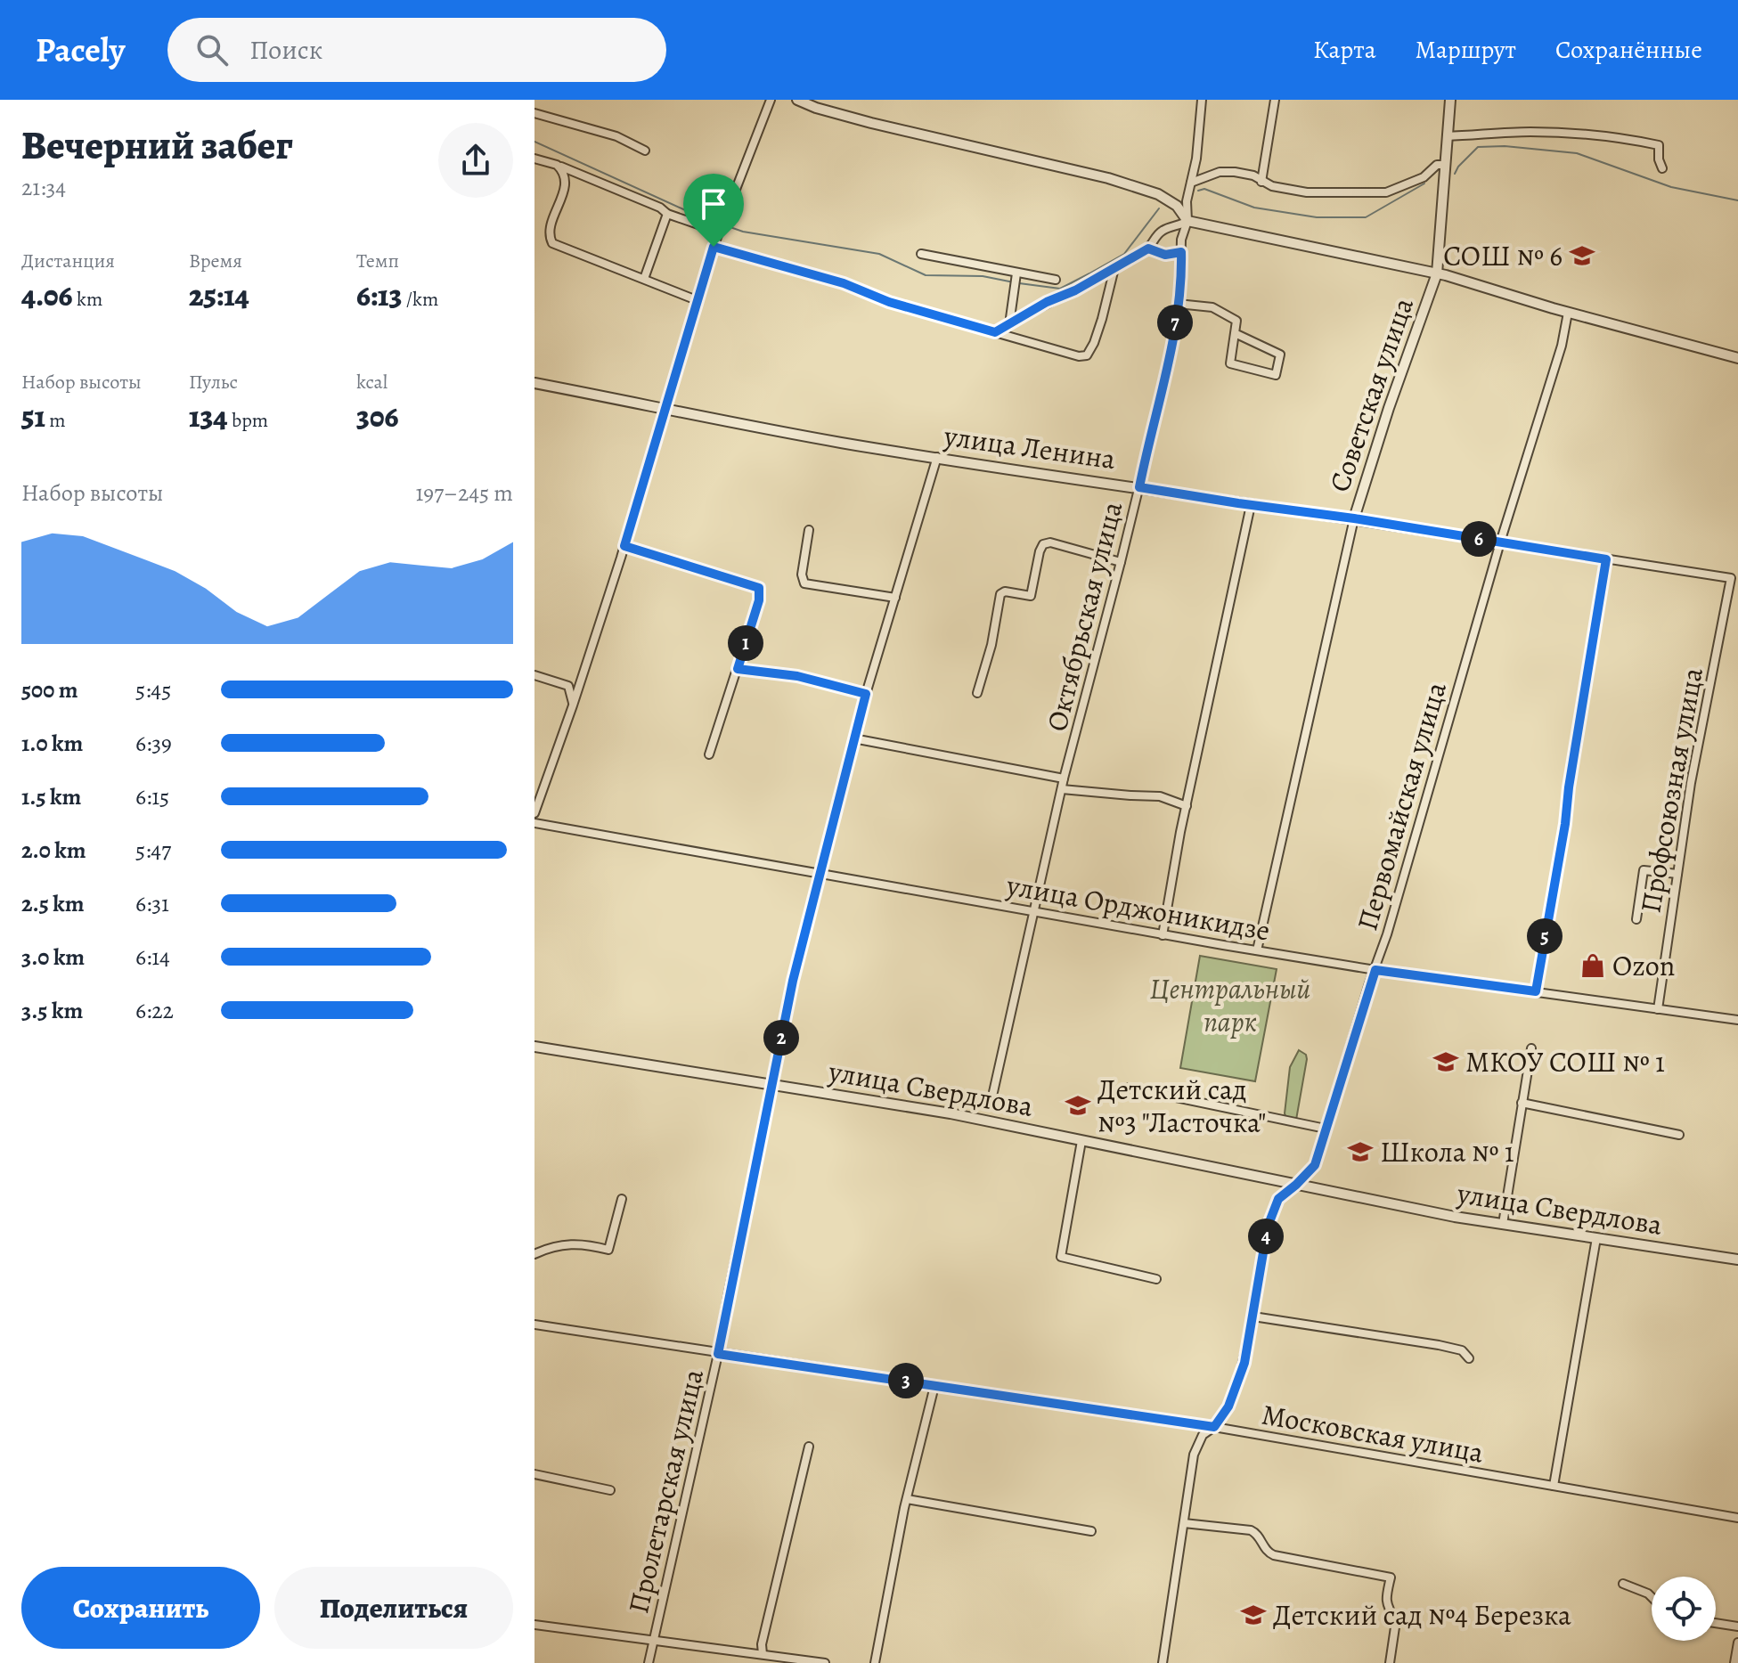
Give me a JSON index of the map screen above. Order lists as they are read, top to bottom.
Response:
{
  "streets": {
    "street": [
      "Советская улица",
      "улица Ленина",
      "Октябрьская улица",
      "Профсоюзная улица",
      "Первомайская улица",
      "улица Орджоникидзе",
      "улица Свердлова",
      "Московская улица",
      "Пролетарская улица"
    ]
  },
  "crossings": [
    ["Советская улица", "улица Ленина"],
    ["Советская улица", "улица Орджоникидзе"],
    ["улица Ленина", "Октябрьская улица"],
    ["улица Ленина", "Профсоюзная улица"],
    ["улица Ленина", "Первомайская улица"],
    ["улица Ленина", "Пролетарская улица"],
    ["Октябрьская улица", "улица Орджоникидзе"],
    ["Профсоюзная улица", "улица Орджоникидзе"],
    ["Первомайская улица", "улица Орджоникидзе"],
    ["Первомайская улица", "улица Свердлова"],
    ["Первомайская улица", "Московская улица"],
    ["улица Орджоникидзе", "Пролетарская улица"],
    ["улица Свердлова", "Пролетарская улица"],
    ["Московская улица", "Пролетарская улица"]
  ],
  "parks": ["Центральный парк"],
  "places": {
    "school or university": [
      "СОШ № 6",
      "МКОУ СОШ № 1",
      "Детский сад №3 \"Ласточка\"",
      "Школа № 1",
      "Детский сад №4 Березка"
    ],
    "shop": ["Ozon"]
  },
  "page": {
    "header": "Pacely",
    "search": "Поиск",
    "nav": ["Карта", "Маршрут", "Сохранённые"],
    "heading": ["Вечерний забег", "21:34"],
    "stats": [
      ["Дистанция", "4.06 km"],
      ["Время", "25:14"],
      ["Темп", "6:13 /km"],
      ["Набор высоты", "51 m"],
      ["Пульс", "134 bpm"],
      ["kcal", "306"]
    ],
    "pins": [
      "7",
      "6",
      "1",
      "5",
      "2",
      "4",
      "3"
    ],
    "chart": ["Набор высоты", "197–245 m"],
    "list": [
      {
        "name": "500 m",
        "note": "5:45"
      },
      {
        "name": "1.0 km",
        "note": "6:39"
      },
      {
        "name": "1.5 km",
        "note": "6:15"
      },
      {
        "name": "2.0 km",
        "note": "5:47"
      },
      {
        "name": "2.5 km",
        "note": "6:31"
      },
      {
        "name": "3.0 km",
        "note": "6:14"
      },
      {
        "name": "3.5 km",
        "note": "6:22"
      }
    ],
    "buttons": ["Сохранить", "Поделиться"]
  }
}
